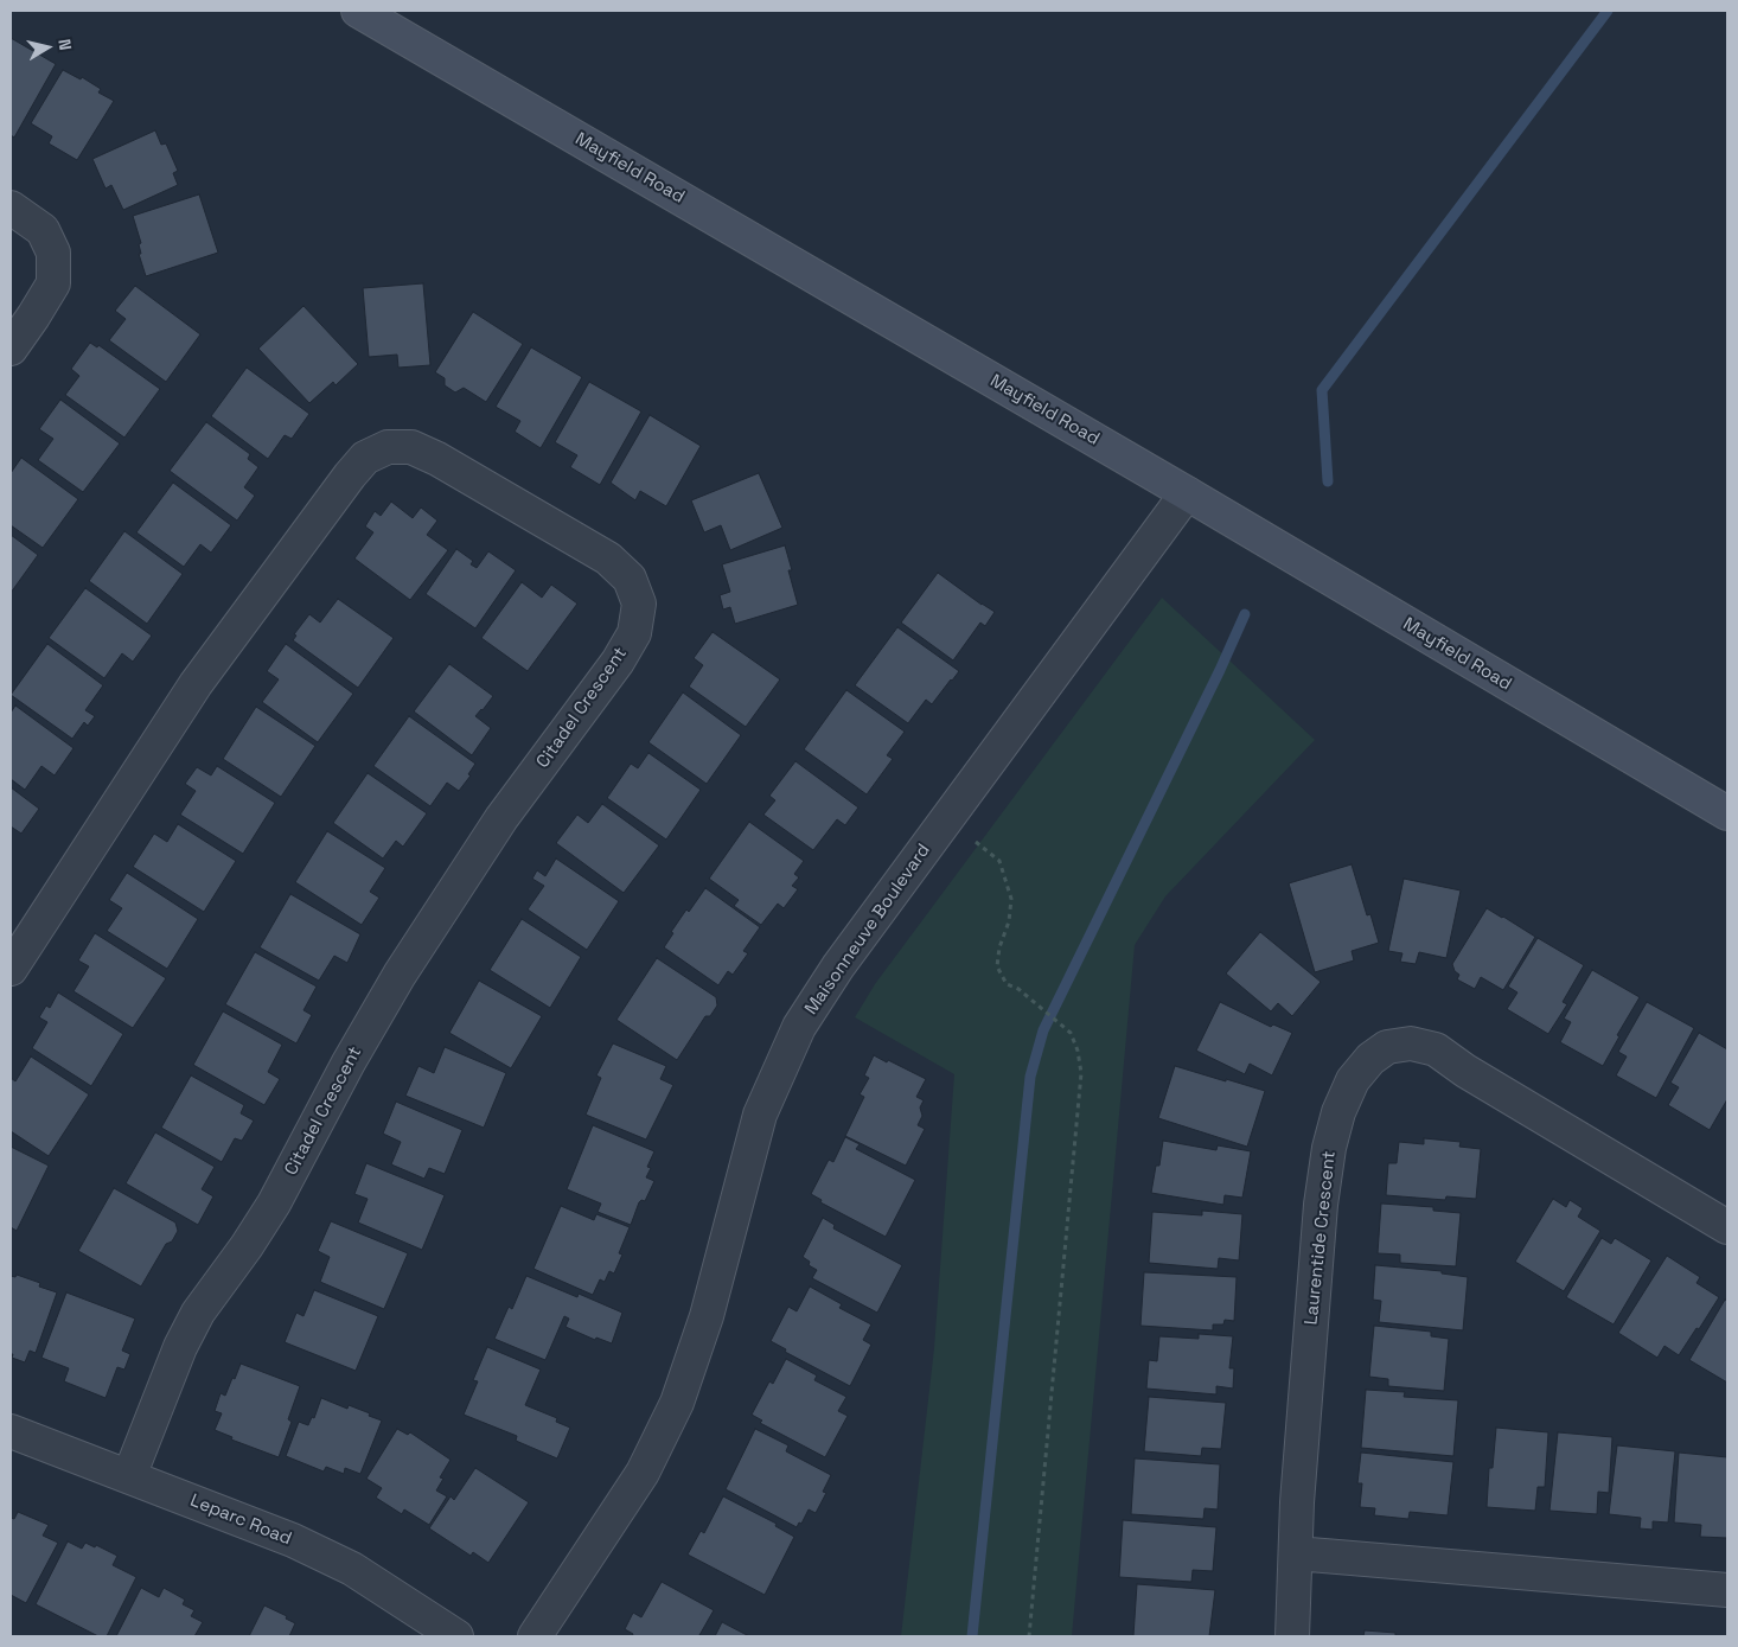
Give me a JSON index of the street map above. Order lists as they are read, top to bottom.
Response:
{
  "streets": {
    "main road": ["Mayfield Road"],
    "street": [
      "Citadel Crescent",
      "Maisonneuve Boulevard",
      "Laurentide Crescent",
      "Leparc Road"
    ]
  },
  "crossings": [
    ["Mayfield Road", "Maisonneuve Boulevard"],
    ["Citadel Crescent", "Leparc Road"]
  ],
  "north": "right"
}
